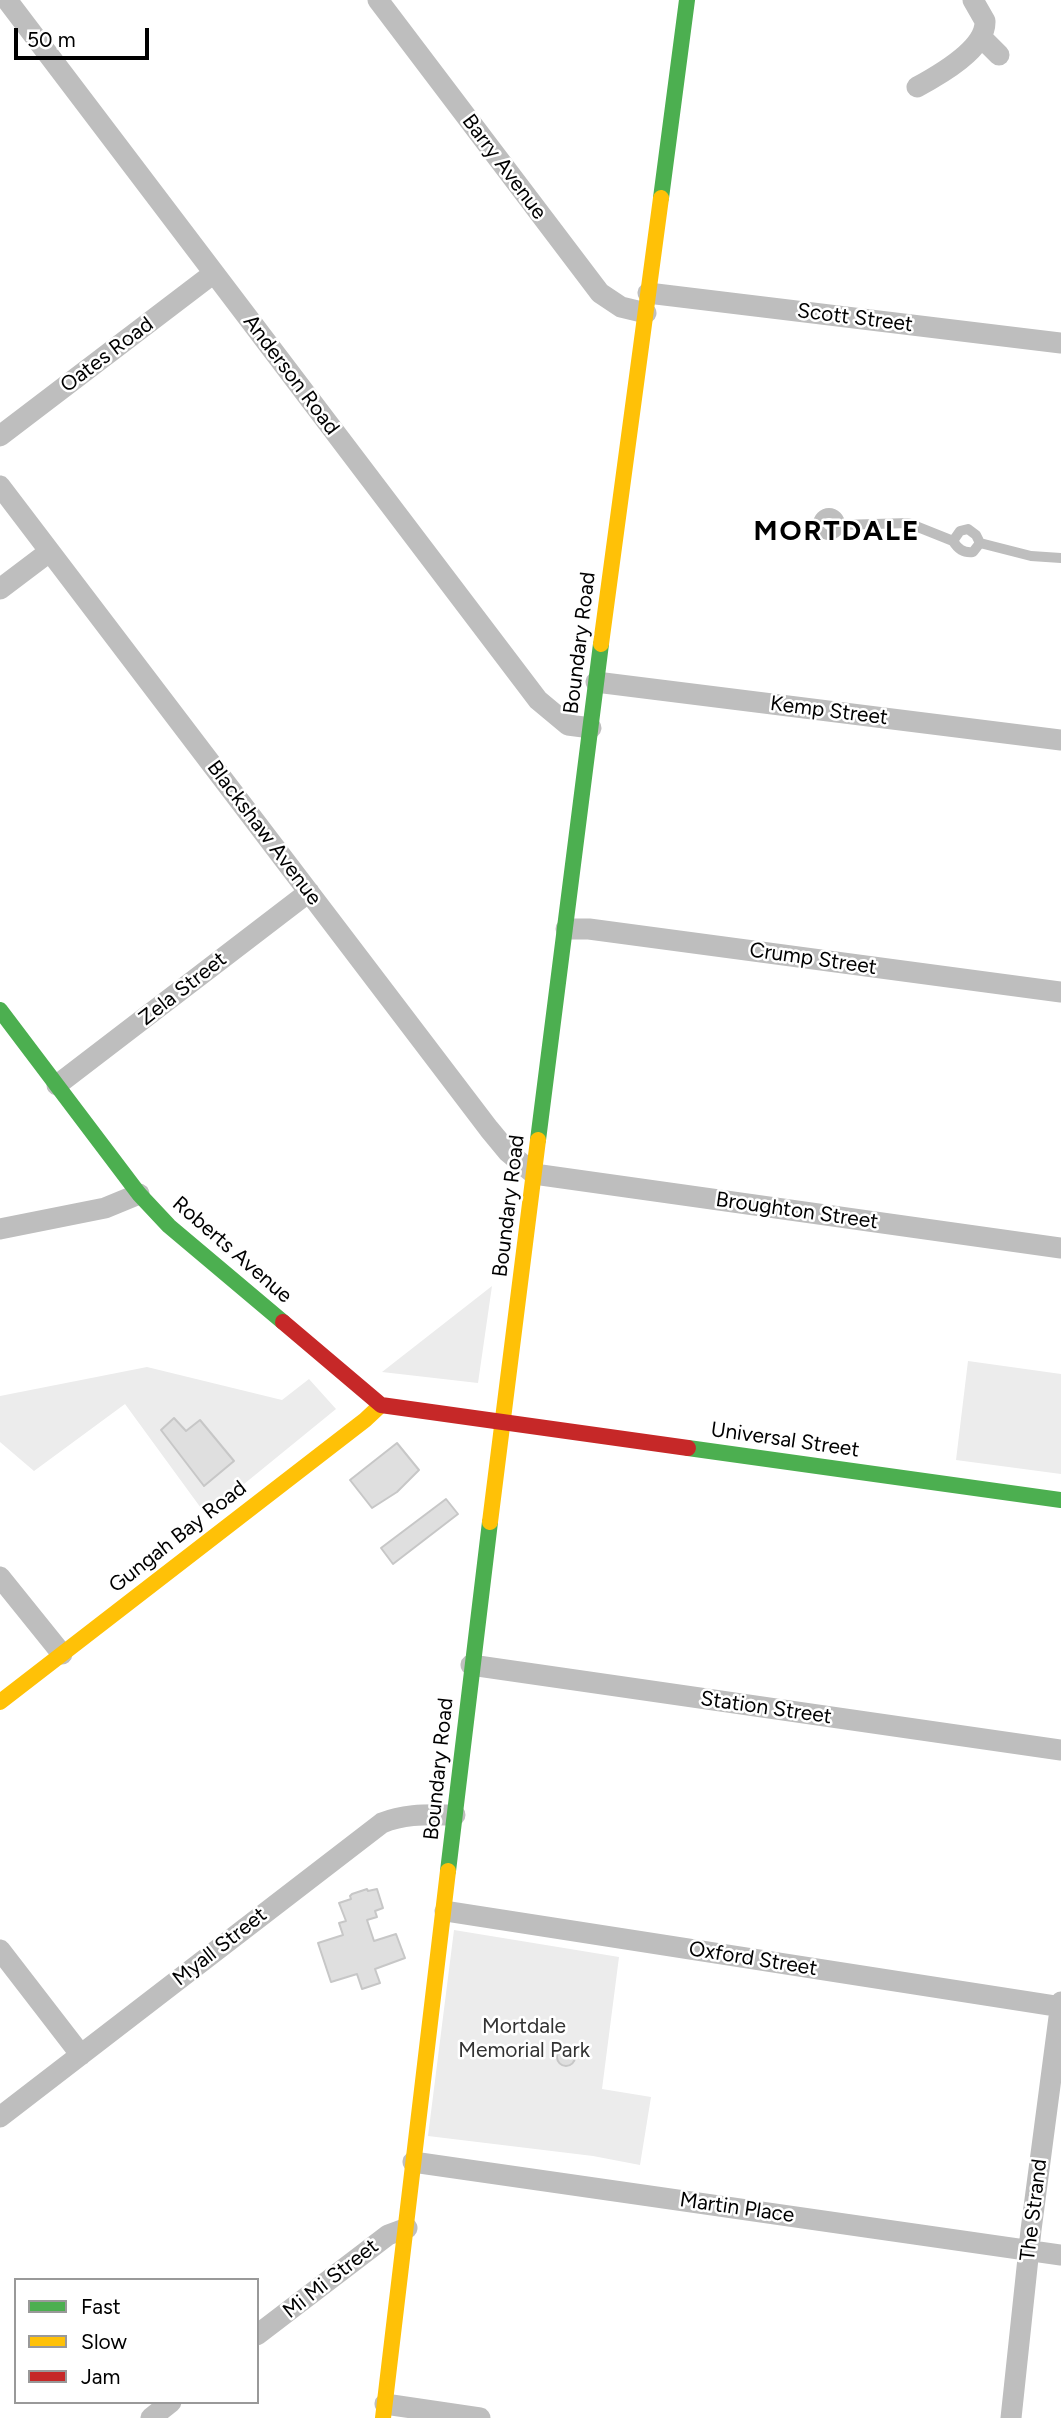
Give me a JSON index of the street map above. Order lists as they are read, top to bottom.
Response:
{
  "streets": {
    "main road": [
      "Boundary Road",
      "Roberts Avenue",
      "Universal Street",
      "Gungah Bay Road"
    ],
    "street": [
      "Barry Avenue",
      "Scott Street",
      "Oates Road",
      "Anderson Road",
      "Kemp Street",
      "Blackshaw Avenue",
      "Crump Street",
      "Zela Street",
      "Broughton Street",
      "Station Street",
      "Myall Street",
      "Oxford Street",
      "Martin Place",
      "The Strand",
      "Mi Mi Street"
    ]
  },
  "crossings": [
    ["Barry Avenue", "Scott Street"],
    ["Barry Avenue", "Boundary Road"],
    ["Scott Street", "Boundary Road"],
    ["Oates Road", "Anderson Road"],
    ["Anderson Road", "Boundary Road"],
    ["Boundary Road", "Kemp Street"],
    ["Boundary Road", "Blackshaw Avenue"],
    ["Boundary Road", "Crump Street"],
    ["Boundary Road", "Broughton Street"],
    ["Boundary Road", "Universal Street"],
    ["Boundary Road", "Station Street"],
    ["Boundary Road", "Myall Street"],
    ["Boundary Road", "Oxford Street"],
    ["Boundary Road", "Martin Place"],
    ["Boundary Road", "Mi Mi Street"],
    ["Blackshaw Avenue", "Zela Street"],
    ["Blackshaw Avenue", "Broughton Street"],
    ["Zela Street", "Roberts Avenue"],
    ["Roberts Avenue", "Gungah Bay Road"],
    ["Oxford Street", "The Strand"],
    ["Martin Place", "The Strand"]
  ],
  "districts": ["MORTDALE"],
  "parks": ["Mortdale Memorial Park"],
  "legend": ["Fast", "Slow", "Jam"],
  "scale_bar": "50 m"
}
